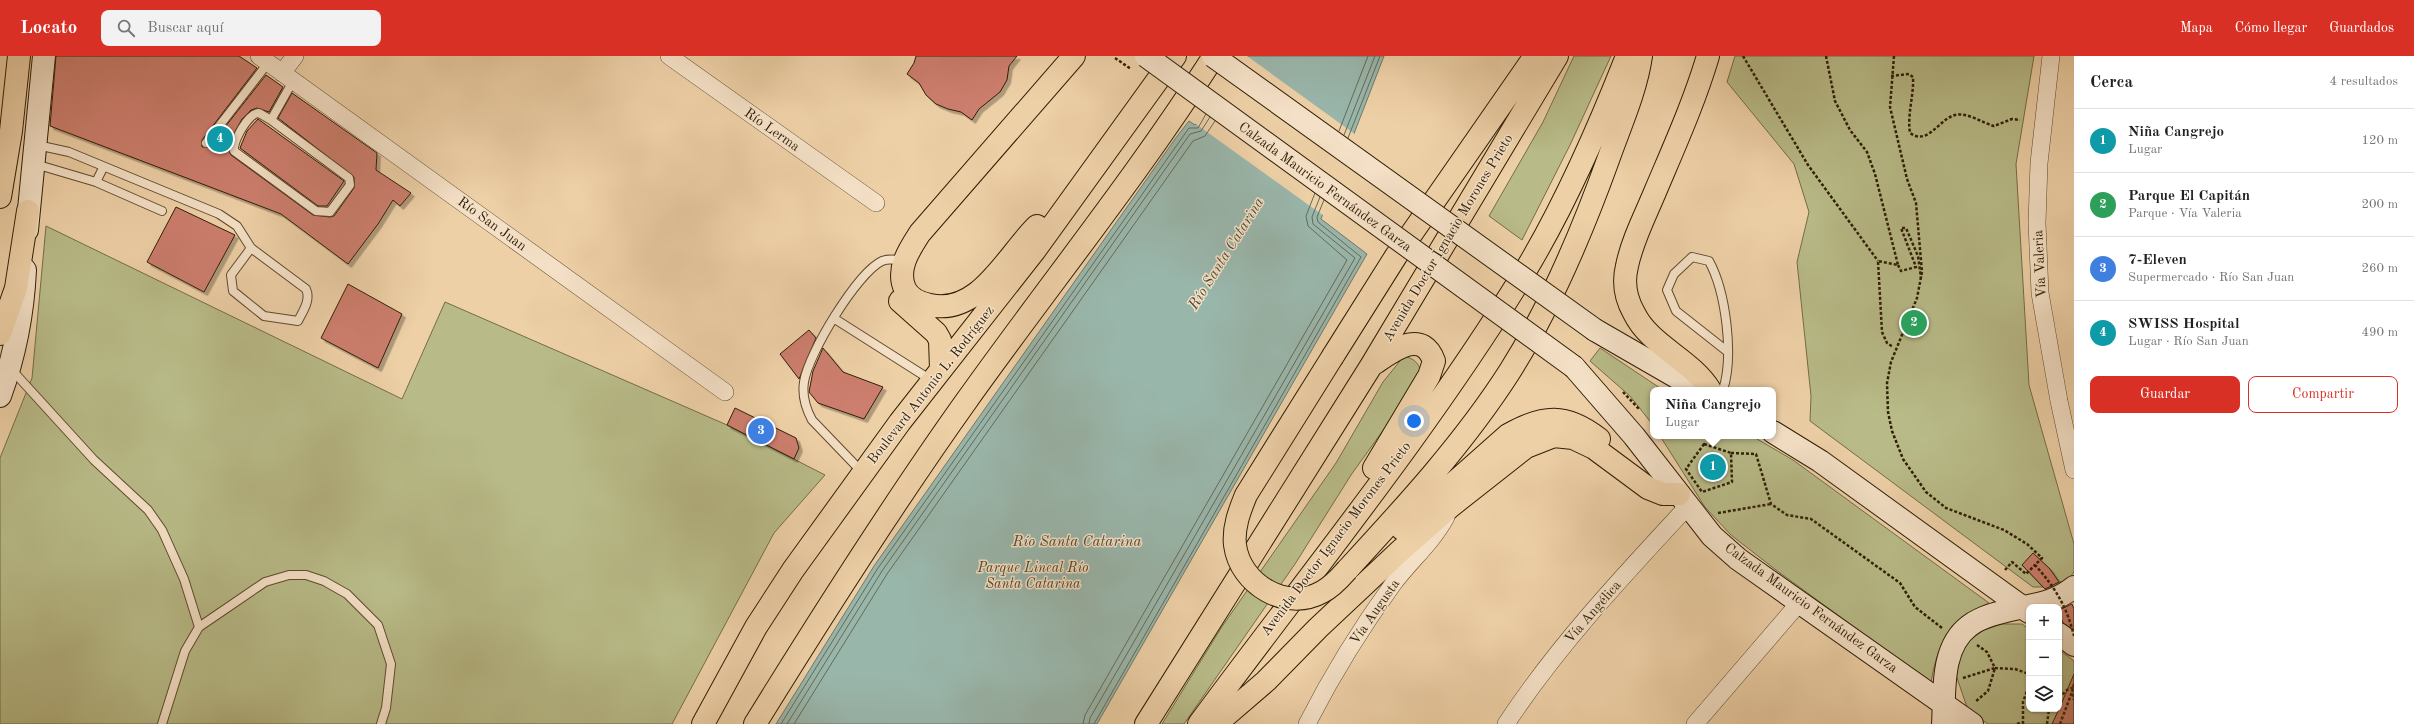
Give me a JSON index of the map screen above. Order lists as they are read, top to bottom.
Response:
{
  "streets": {
    "main road": ["Calzada Mauricio Fernández Garza", "Avenida Doctor Ignacio Morones Prieto", "Boulevard Antonio L. Rodríguez"],
    "street": [
      "Río Lerma",
      "Río San Juan",
      "Vía Valeria",
      "Vía Augusta",
      "Vía Angélica"
    ]
  },
  "crossings": [
    ["Calzada Mauricio Fernández Garza", "Vía Angélica"]
  ],
  "water": ["Río Santa Catarina"],
  "parks": ["Parque Lineal Río Santa Catarina"],
  "page": {
    "header": "Locato",
    "search": "Buscar aquí",
    "nav": ["Mapa", "Cómo llegar", "Guardados"],
    "heading": ["Cerca", "4 resultados"],
    "list": [
      {
        "mark": "1",
        "name": "Niña Cangrejo",
        "note": "Lugar",
        "value": "120 m"
      },
      {
        "mark": "2",
        "name": "Parque El Capitán",
        "note": "Parque · Vía Valeria",
        "value": "200 m"
      },
      {
        "mark": "3",
        "name": "7-Eleven",
        "note": "Supermercado · Río San Juan",
        "value": "260 m"
      },
      {
        "mark": "4",
        "name": "SWISS Hospital",
        "note": "Lugar · Río San Juan",
        "value": "490 m"
      }
    ],
    "pins": [
      "4",
      "2",
      "3",
      "1"
    ],
    "buttons": ["Guardar", "Compartir"],
    "popup": ["Niña Cangrejo", "Lugar"],
    "map_buttons": ["+", "−"]
  }
}
